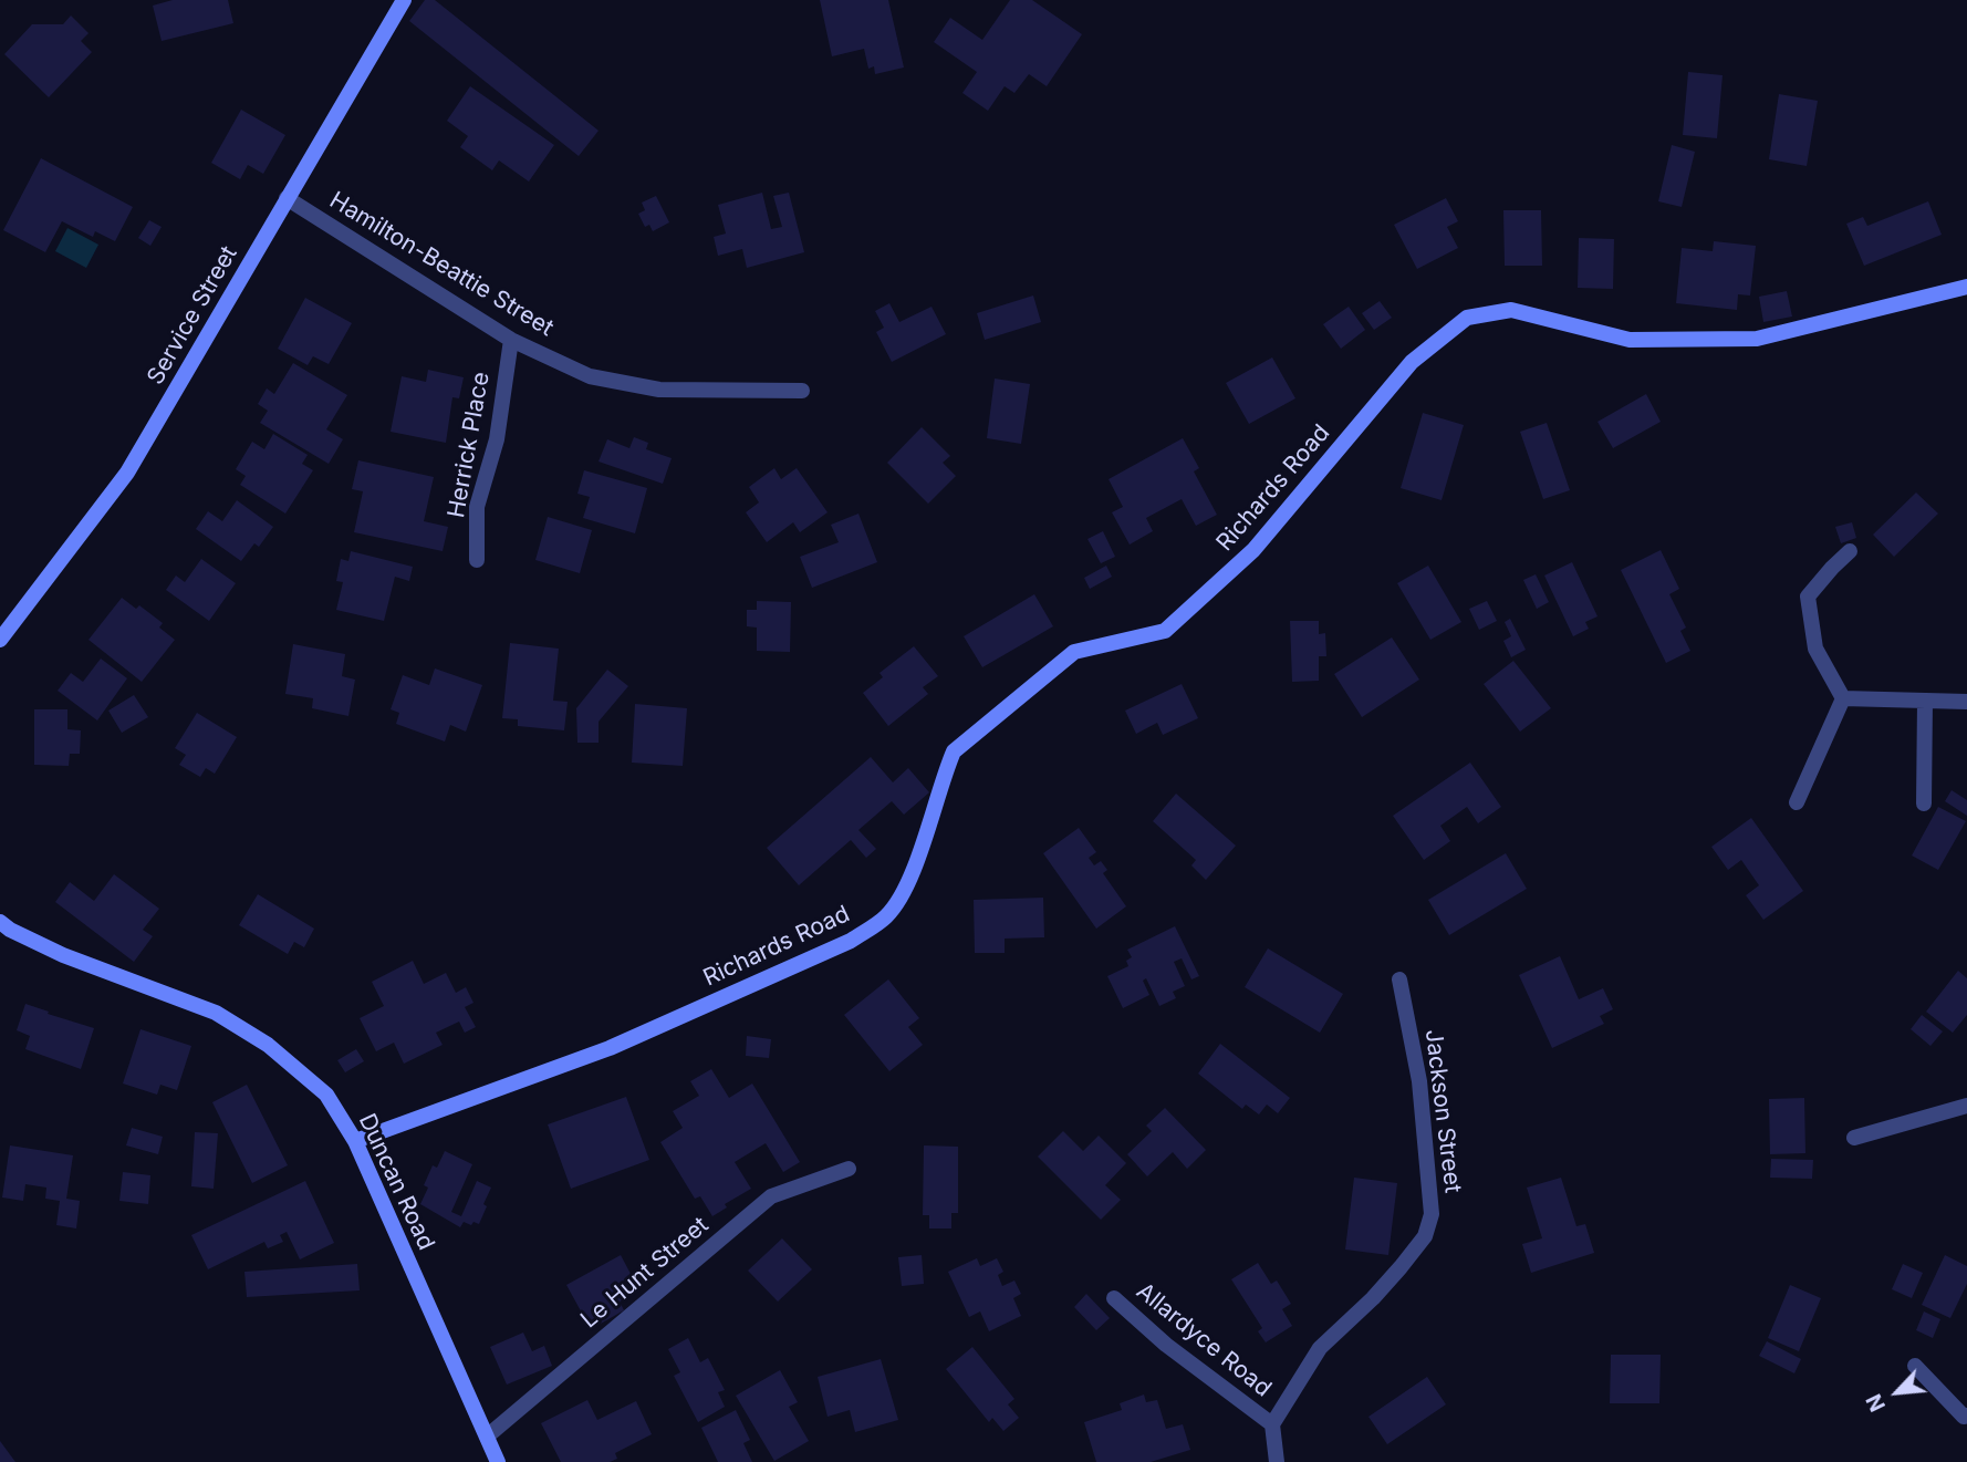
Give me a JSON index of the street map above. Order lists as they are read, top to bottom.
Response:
{
  "streets": {
    "street": [
      "Hamilton-Beattie Street",
      "Service Street",
      "Herrick Place",
      "Richards Road",
      "Jackson Street",
      "Duncan Road",
      "Le Hunt Street",
      "Allardyce Road"
    ]
  },
  "crossings": [
    ["Hamilton-Beattie Street", "Service Street"],
    ["Hamilton-Beattie Street", "Herrick Place"],
    ["Richards Road", "Duncan Road"],
    ["Jackson Street", "Allardyce Road"],
    ["Duncan Road", "Le Hunt Street"]
  ],
  "north": "bottom left"
}
